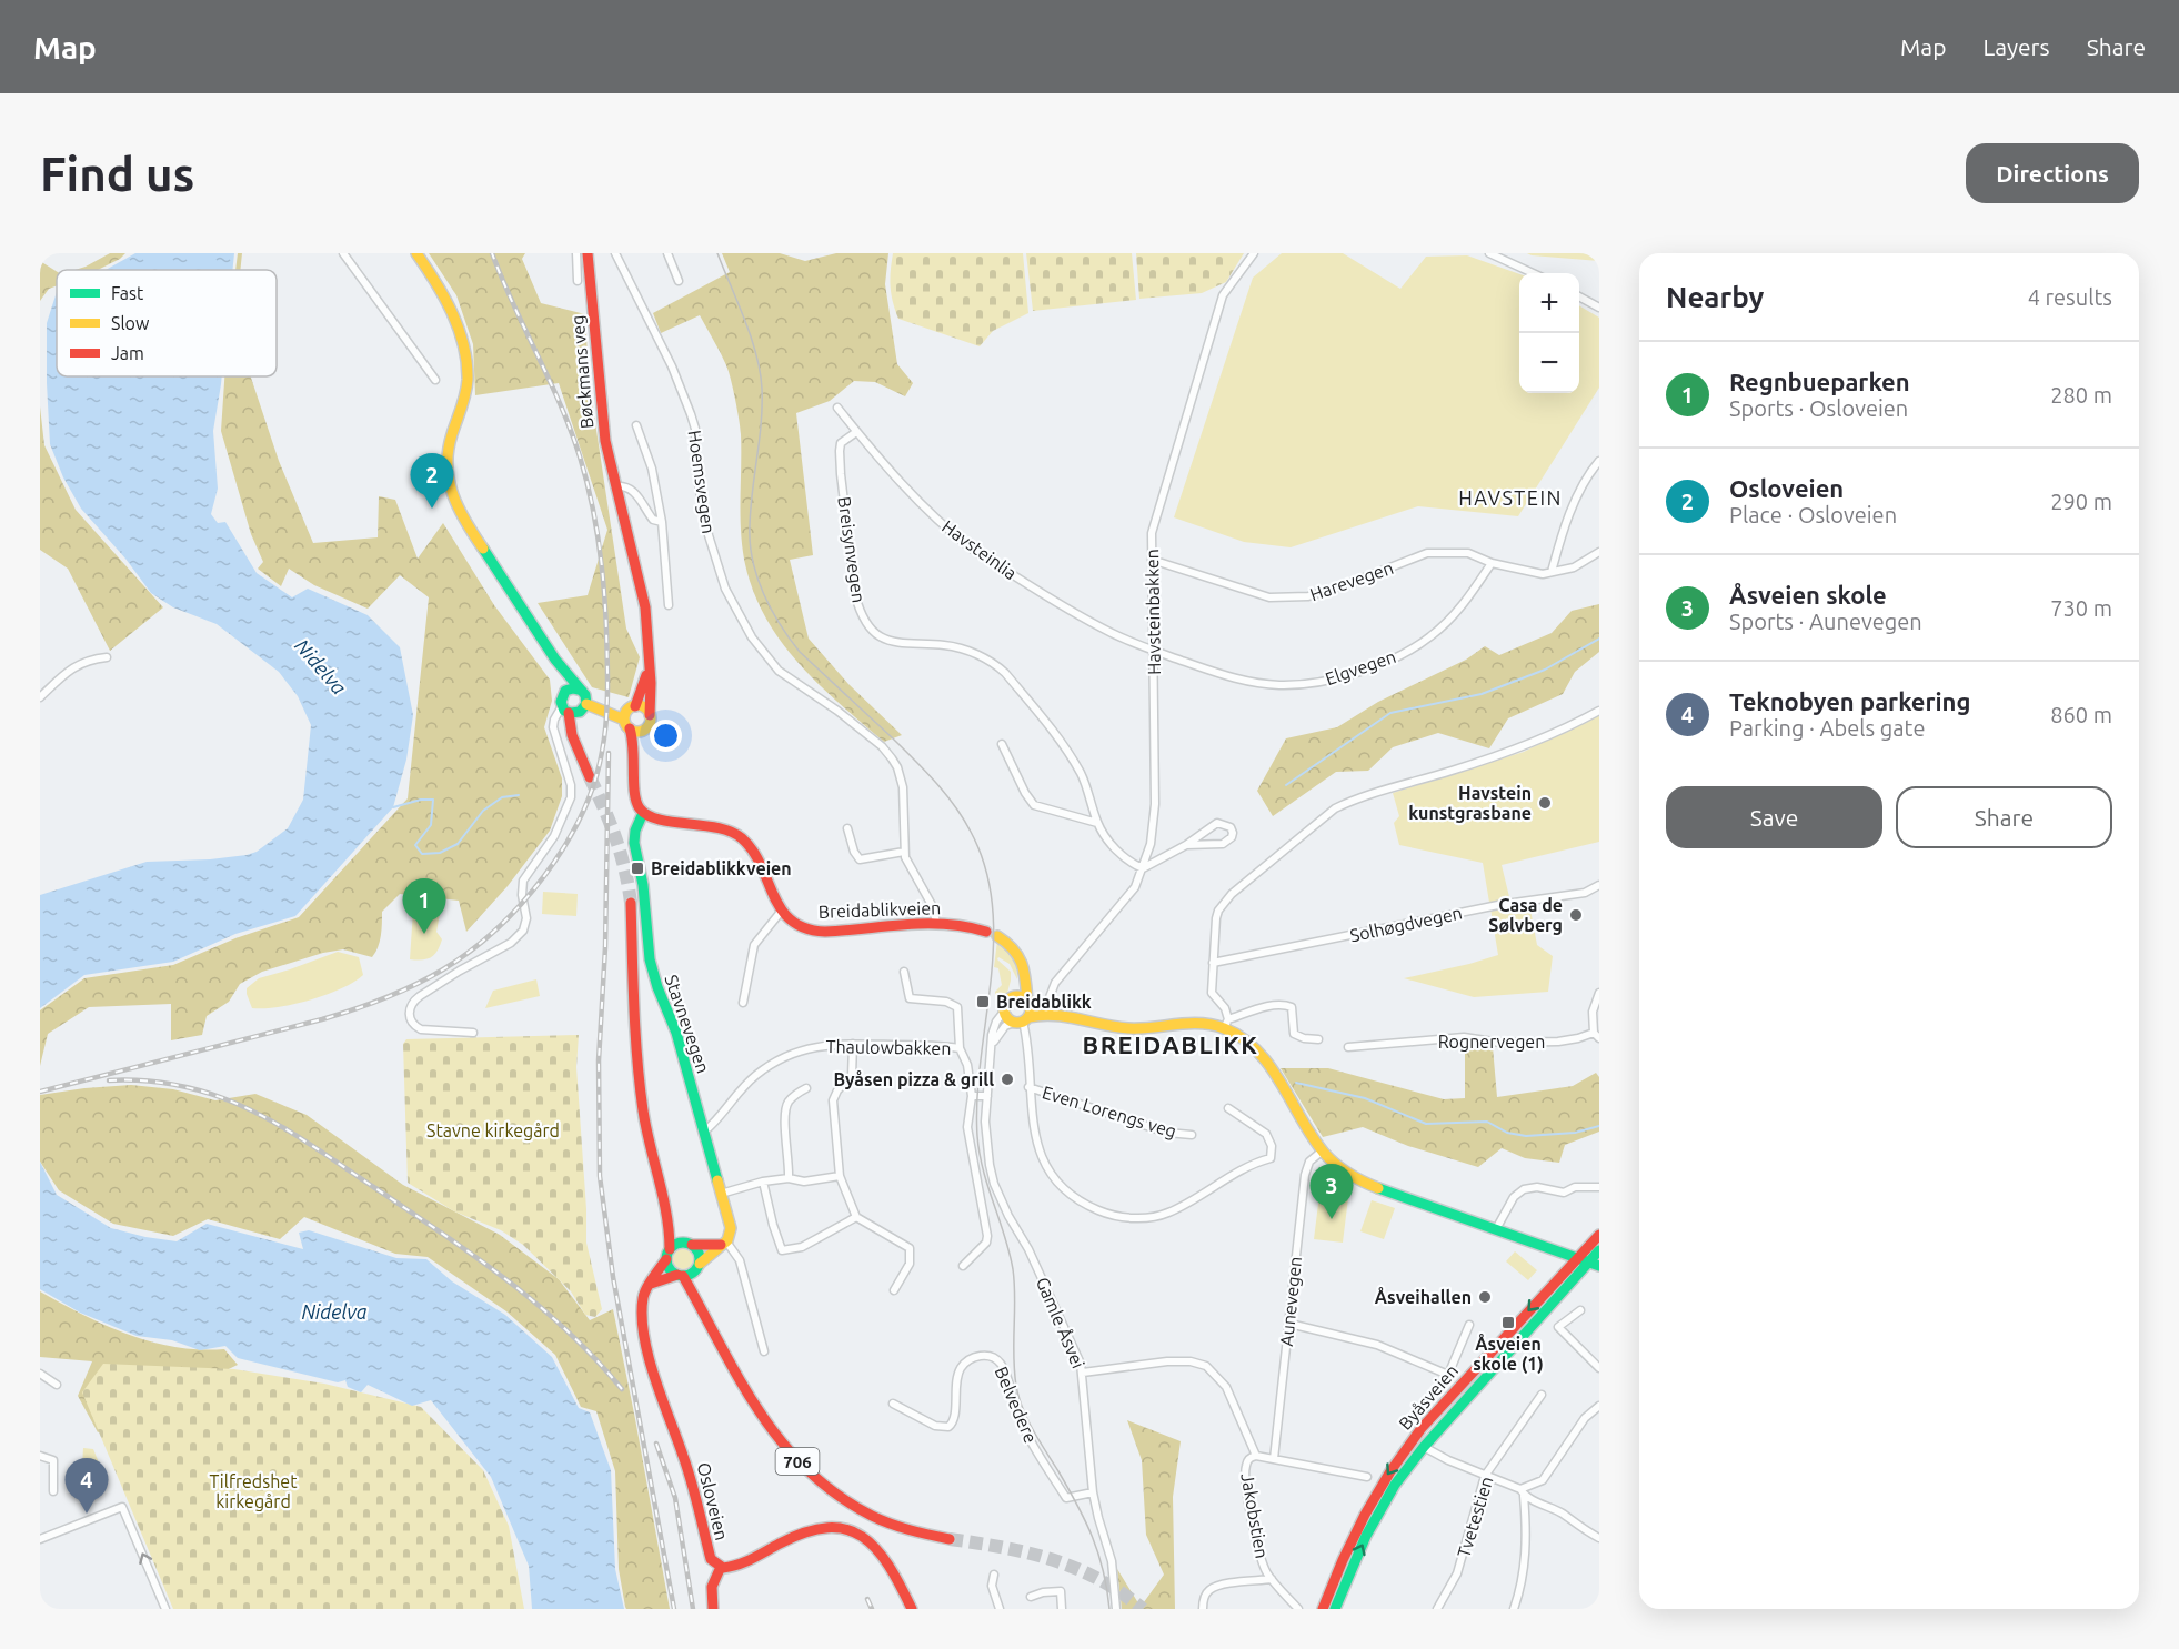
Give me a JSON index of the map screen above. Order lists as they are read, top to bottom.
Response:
{
  "streets": {
    "main road": [
      "Bøckmans veg",
      "Breidablikveien",
      "Stavnevegen",
      "Byåsveien",
      "706",
      "Osloveien"
    ],
    "street": [
      "Hoemsvegen",
      "Breisynvegen",
      "Havsteinlia",
      "Harevegen",
      "Havsteinbakken",
      "Elgvegen",
      "Solhøgdvegen",
      "Rognervegen",
      "Thaulowbakken",
      "Even Lorengs veg",
      "Aunevegen",
      "Gamle Åsvei",
      "Belvedere",
      "Jakobstien",
      "Tvetestien"
    ]
  },
  "crossings": [
    ["Hoemsvegen", "Breidablikveien"],
    ["Breisynvegen", "Havsteinlia"],
    ["Breisynvegen", "Havsteinbakken"],
    ["Havsteinlia", "Havsteinbakken"],
    ["Havsteinlia", "Elgvegen"],
    ["Harevegen", "Havsteinbakken"],
    ["Harevegen", "Elgvegen"],
    ["Havsteinbakken", "Elgvegen"],
    ["Stavnevegen", "Thaulowbakken"],
    ["Gamle Åsvei", "Belvedere"],
    ["706", "Osloveien"]
  ],
  "districts": ["HAVSTEIN", "BREIDABLIKK"],
  "water": ["Nidelva"],
  "parks": ["Stavne kirkegård", "Tilfredshet kirkegård"],
  "places": {
    "other": [
      "Havstein kunstgrasbane",
      "Casa de Sølvberg",
      "Byåsen pizza & grill",
      "Åsveihallen"
    ],
    "transit": ["Breidablikkveien", "Breidablikk", "Åsveien skole (1)"]
  },
  "legend": ["Fast", "Slow", "Jam"],
  "page": {
    "header": "Map",
    "nav": ["Map", "Layers", "Share"],
    "buttons": [
      "Directions",
      ["Save", "Share"]
    ],
    "title": "Find us",
    "heading": ["Nearby", "4 results"],
    "map_buttons": ["+", "−"],
    "list": [
      {
        "mark": "1",
        "name": "Regnbueparken",
        "note": "Sports · Osloveien",
        "value": "280 m"
      },
      {
        "mark": "2",
        "name": "Osloveien",
        "note": "Place · Osloveien",
        "value": "290 m"
      },
      {
        "mark": "3",
        "name": "Åsveien skole",
        "note": "Sports · Aunevegen",
        "value": "730 m"
      },
      {
        "mark": "4",
        "name": "Teknobyen parkering",
        "note": "Parking · Abels gate",
        "value": "860 m"
      }
    ],
    "pins": [
      "2",
      "1",
      "3",
      "4"
    ]
  }
}
